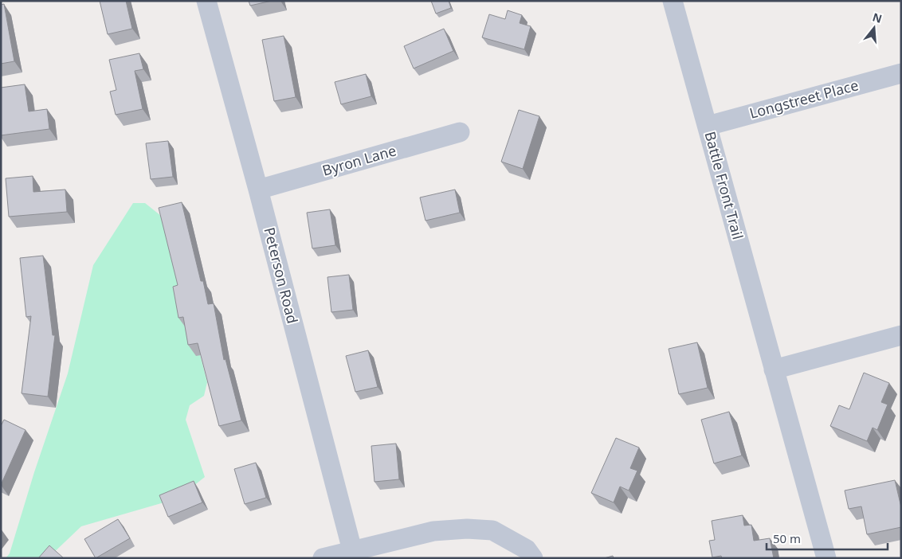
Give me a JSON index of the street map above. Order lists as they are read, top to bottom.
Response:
{
  "streets": {
    "street": [
      "Longstreet Place",
      "Byron Lane",
      "Battle Front Trail",
      "Peterson Road"
    ]
  },
  "crossings": [
    ["Longstreet Place", "Battle Front Trail"],
    ["Byron Lane", "Peterson Road"]
  ],
  "scale_bar": "50 m",
  "north": "top"
}
